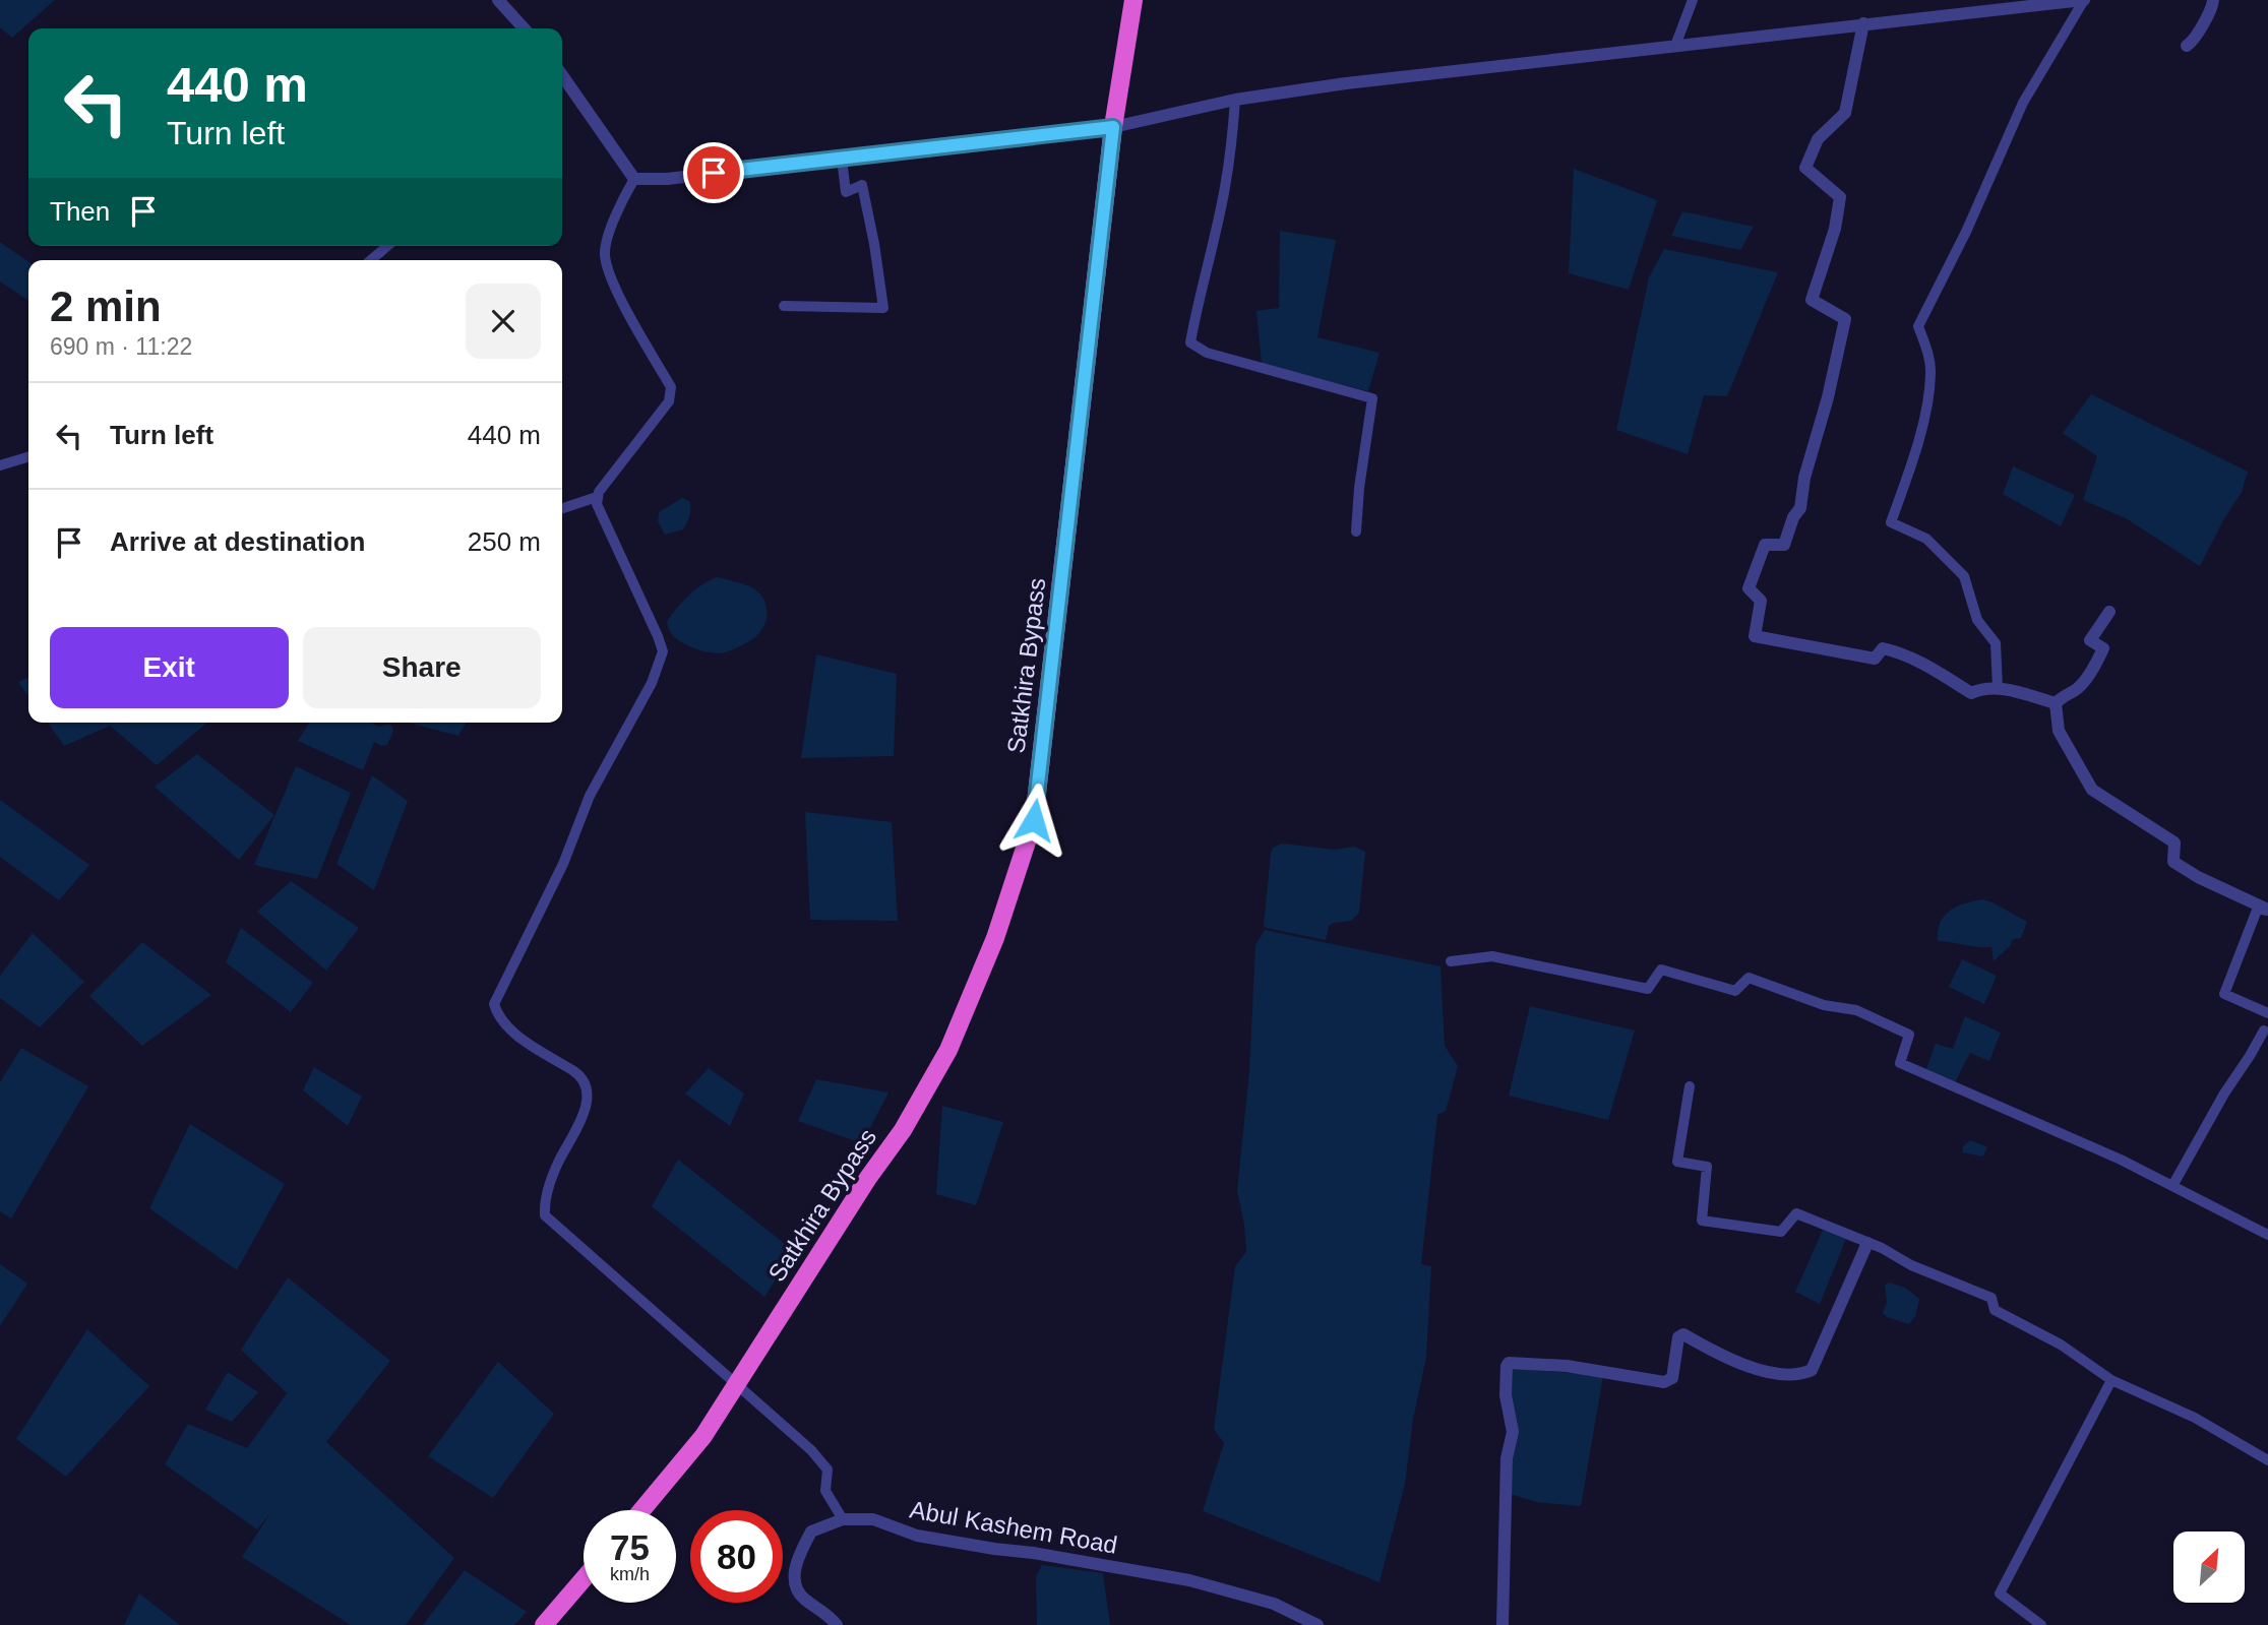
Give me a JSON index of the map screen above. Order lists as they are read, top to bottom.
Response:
{
  "streets": {
    "highway": ["Satkhira Bypass"],
    "street": ["Abul Kashem Road"]
  },
  "north": "top right",
  "page": {
    "turn": ["440 m", "Turn left"],
    "then": "Then",
    "heading": ["2 min", "690 m · 11:22"],
    "list": [
      {
        "name": "Turn left",
        "value": "440 m"
      },
      {
        "name": "Arrive at destination",
        "value": "250 m"
      }
    ],
    "buttons": ["Exit", "Share"],
    "speed": "75 km/h",
    "limit": "80"
  }
}
